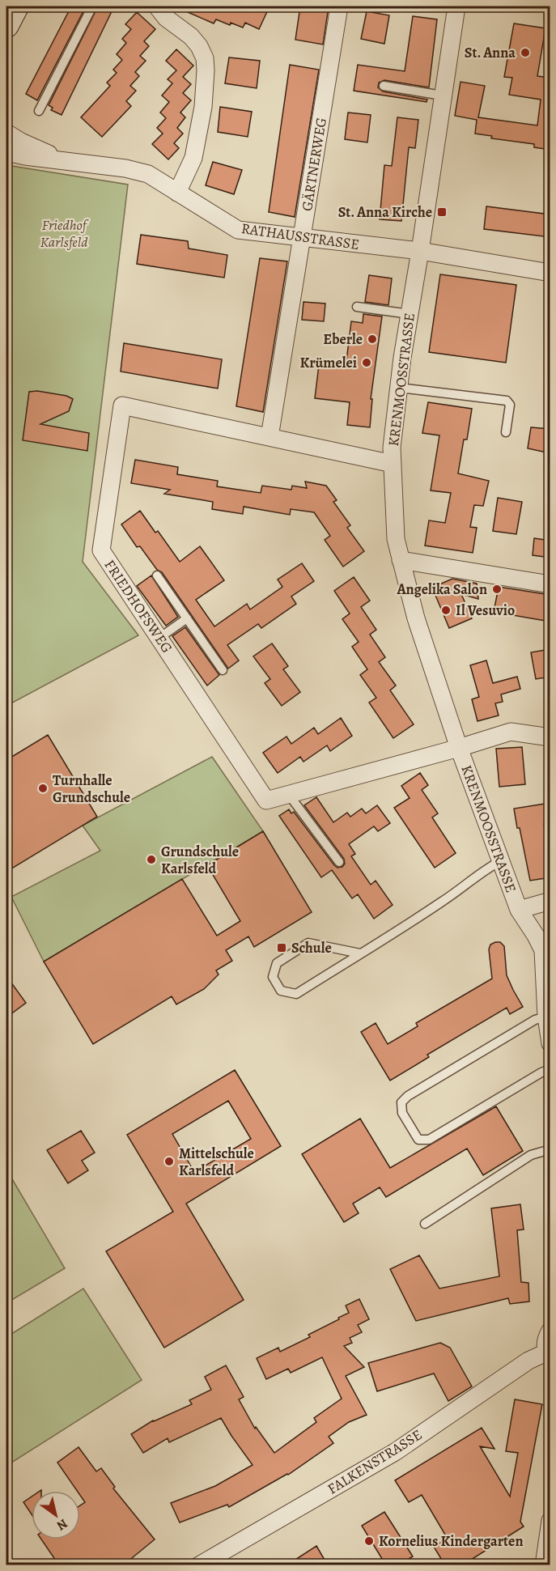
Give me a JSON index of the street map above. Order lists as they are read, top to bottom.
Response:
{
  "streets": {
    "street": [
      "GÄRTNERWEG",
      "RATHAUSSTRASSE",
      "KRENMOOSSTRASSE",
      "FRIEDHOFSWEG",
      "FALKENSTRASSE"
    ]
  },
  "crossings": [
    ["GÄRTNERWEG", "RATHAUSSTRASSE"],
    ["GÄRTNERWEG", "FRIEDHOFSWEG"],
    ["RATHAUSSTRASSE", "KRENMOOSSTRASSE"],
    ["KRENMOOSSTRASSE", "FRIEDHOFSWEG"]
  ],
  "parks": ["Friedhof Karlsfeld"],
  "places": {
    "other": [
      "St. Anna",
      "Eberle",
      "Krümelei",
      "Angelika Salon",
      "Il Vesuvio",
      "Turnhalle Grundschule",
      "Grundschule Karlsfeld",
      "Mittelschule Karlsfeld",
      "Kornelius Kindergarten"
    ],
    "transit": ["St. Anna Kirche", "Schule"]
  },
  "north": "bottom right"
}
